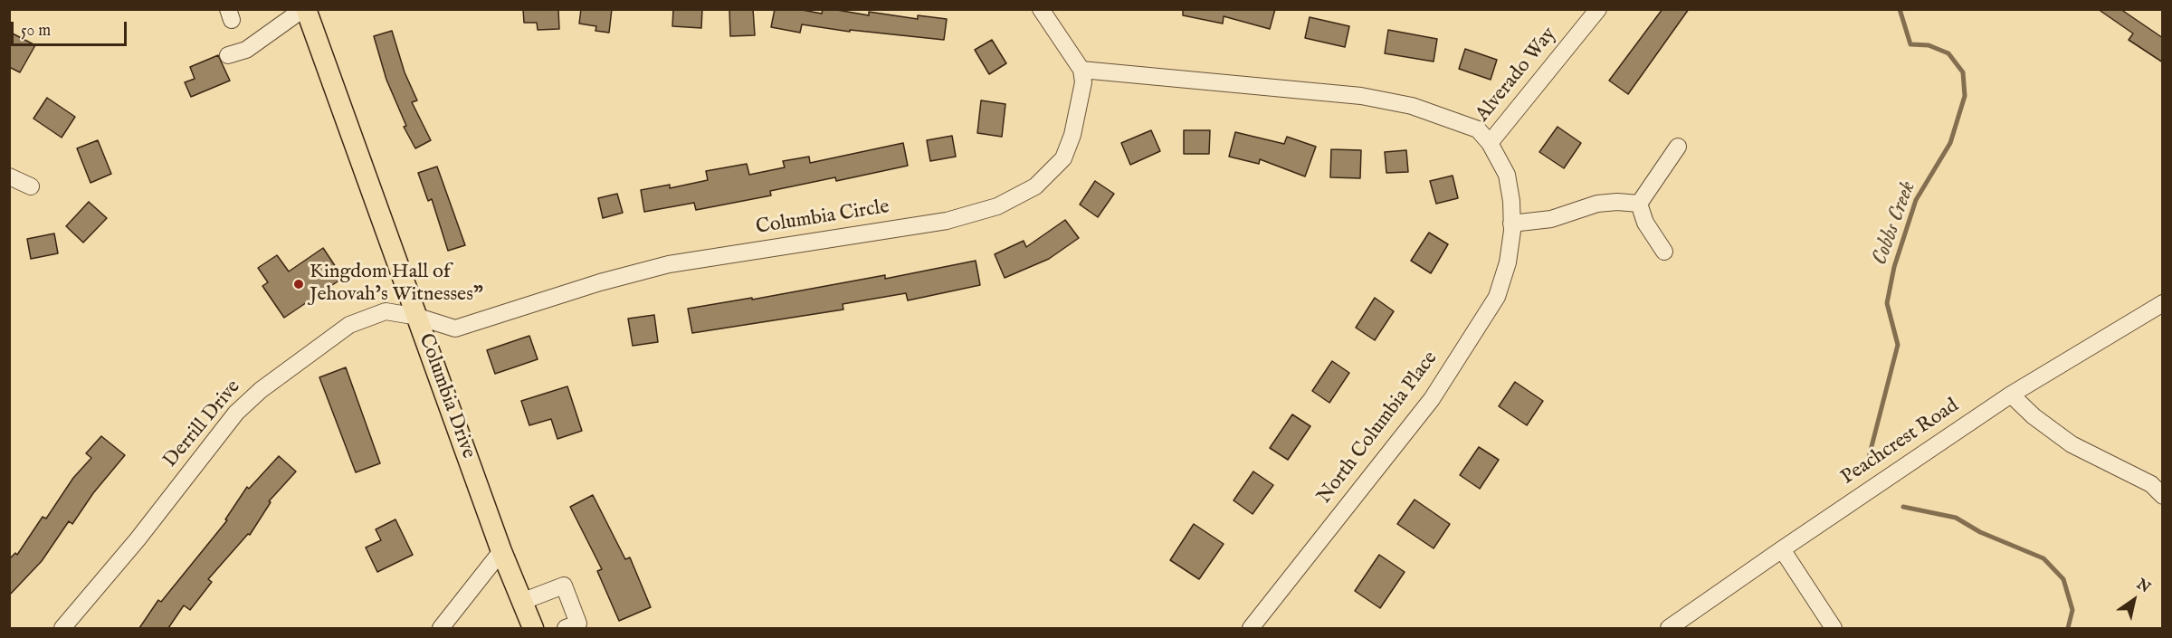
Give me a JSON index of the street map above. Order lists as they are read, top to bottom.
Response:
{
  "streets": {
    "main road": ["Columbia Drive"],
    "street": [
      "Alverado Way",
      "Columbia Circle",
      "Derrill Drive",
      "North Columbia Place",
      "Peachcrest Road"
    ]
  },
  "crossings": [
    ["Alverado Way", "North Columbia Place"],
    ["Columbia Circle", "Columbia Drive"],
    ["Columbia Circle", "Derrill Drive"],
    ["Columbia Circle", "North Columbia Place"],
    ["Columbia Drive", "Derrill Drive"]
  ],
  "water": ["Cobbs Creek"],
  "places": ["Kingdom Hall of Jehovah’s Witnesses”"],
  "scale_bar": "50 m",
  "north": "top right"
}
